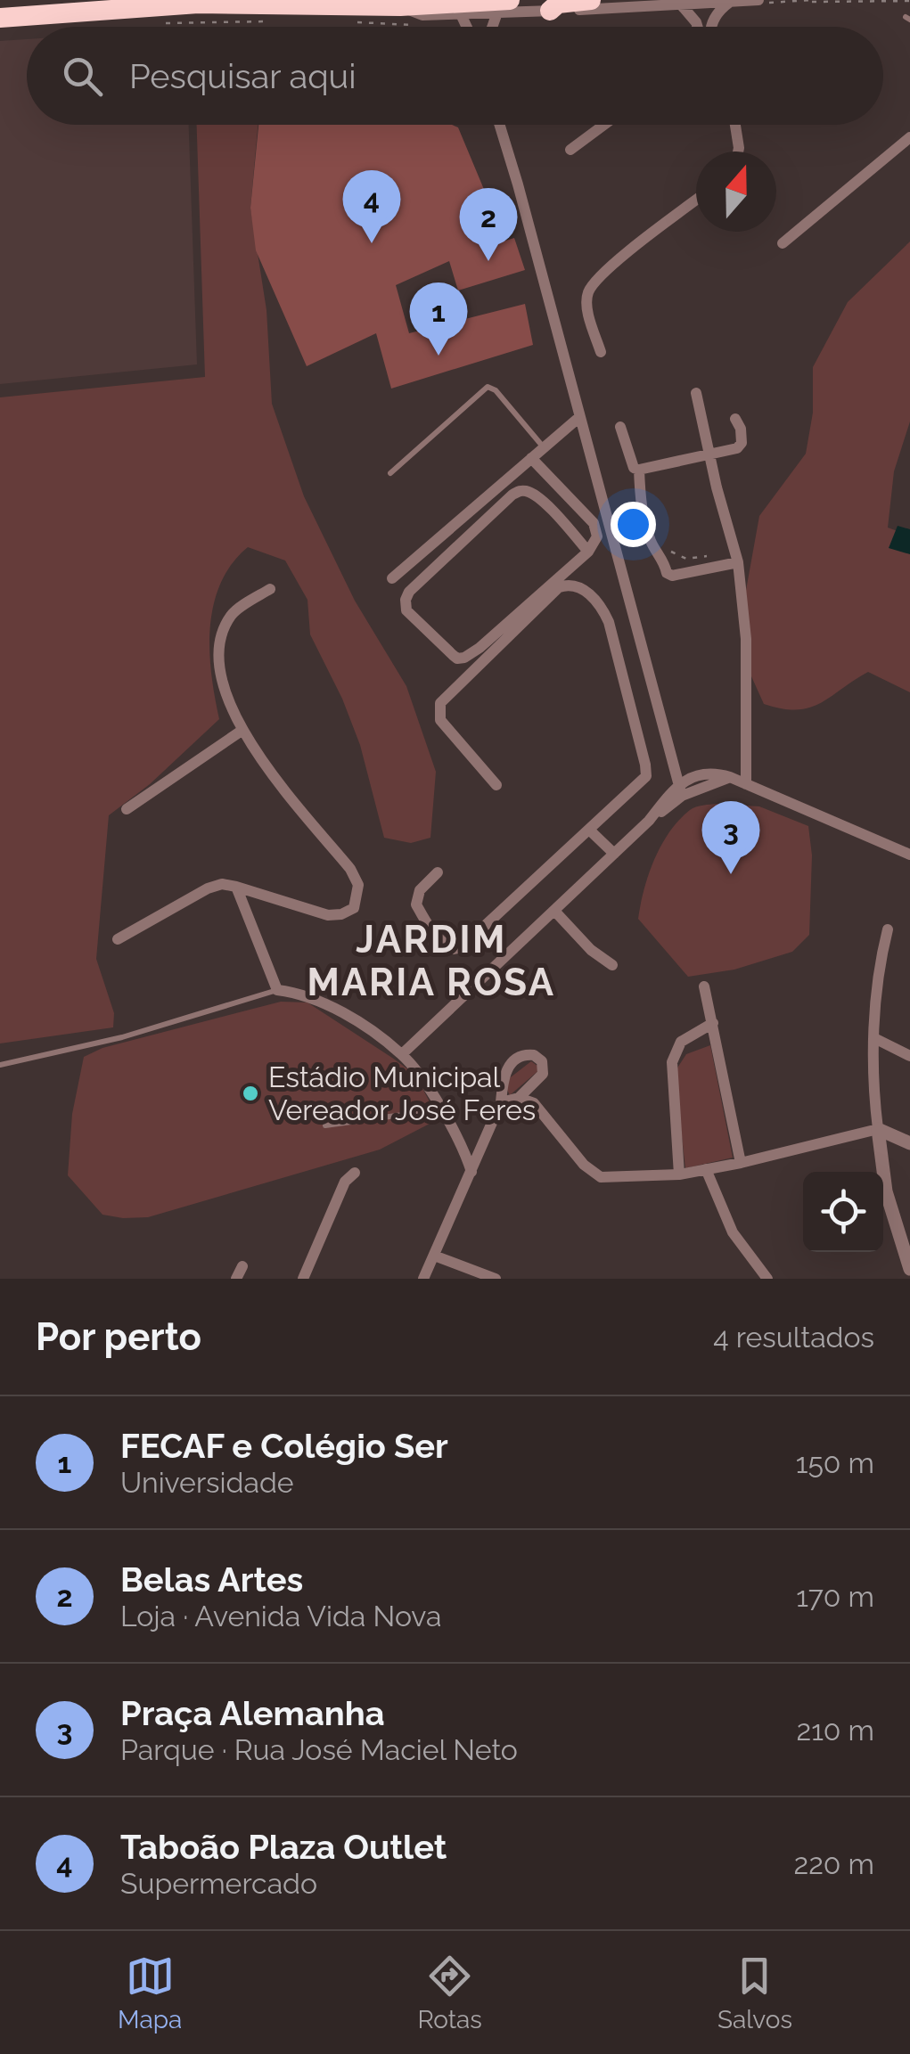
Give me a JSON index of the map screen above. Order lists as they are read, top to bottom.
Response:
{
  "districts": ["JARDIM MARIA ROSA"],
  "places": ["Estádio Municipal Vereador José Feres"],
  "north": "top",
  "page": {
    "search": "Pesquisar aqui",
    "pins": [
      "4",
      "2",
      "1",
      "3"
    ],
    "heading": ["Por perto", "4 resultados"],
    "list": [
      {
        "mark": "1",
        "name": "FECAF e Colégio Ser",
        "note": "Universidade",
        "value": "150 m"
      },
      {
        "mark": "2",
        "name": "Belas Artes",
        "note": "Loja · Avenida Vida Nova",
        "value": "170 m"
      },
      {
        "mark": "3",
        "name": "Praça Alemanha",
        "note": "Parque · Rua José Maciel Neto",
        "value": "210 m"
      },
      {
        "mark": "4",
        "name": "Taboão Plaza Outlet",
        "note": "Supermercado",
        "value": "220 m"
      }
    ],
    "nav": ["Mapa", "Rotas", "Salvos"]
  }
}
